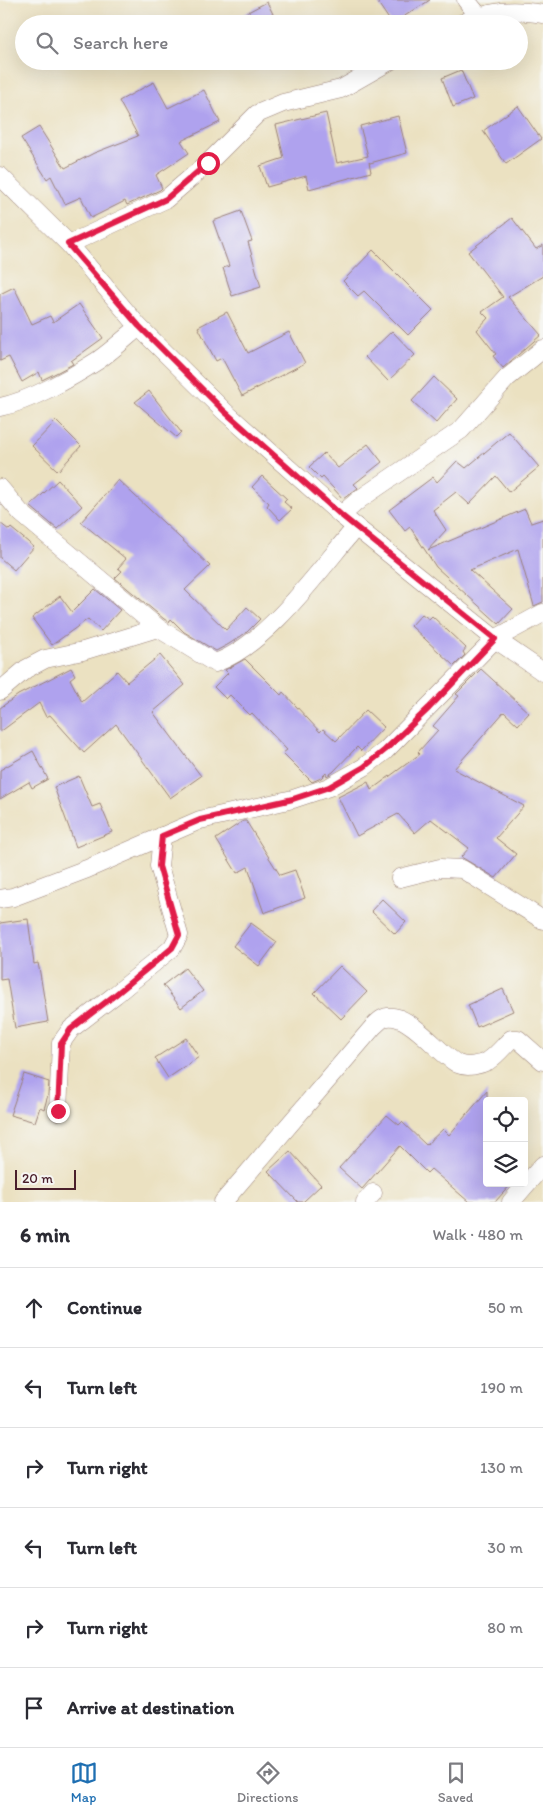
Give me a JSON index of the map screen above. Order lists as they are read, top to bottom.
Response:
{
  "scale_bar": "20 m",
  "page": {
    "search": "Search here",
    "scale": "20 m",
    "heading": ["6 min", "Walk · 480 m"],
    "list": [
      ["Continue", "50 m"],
      ["Turn left", "190 m"],
      ["Turn right", "130 m"],
      ["Turn left", "30 m"],
      ["Turn right", "80 m"],
      "Arrive at destination"
    ],
    "nav": ["Map", "Directions", "Saved"]
  }
}
